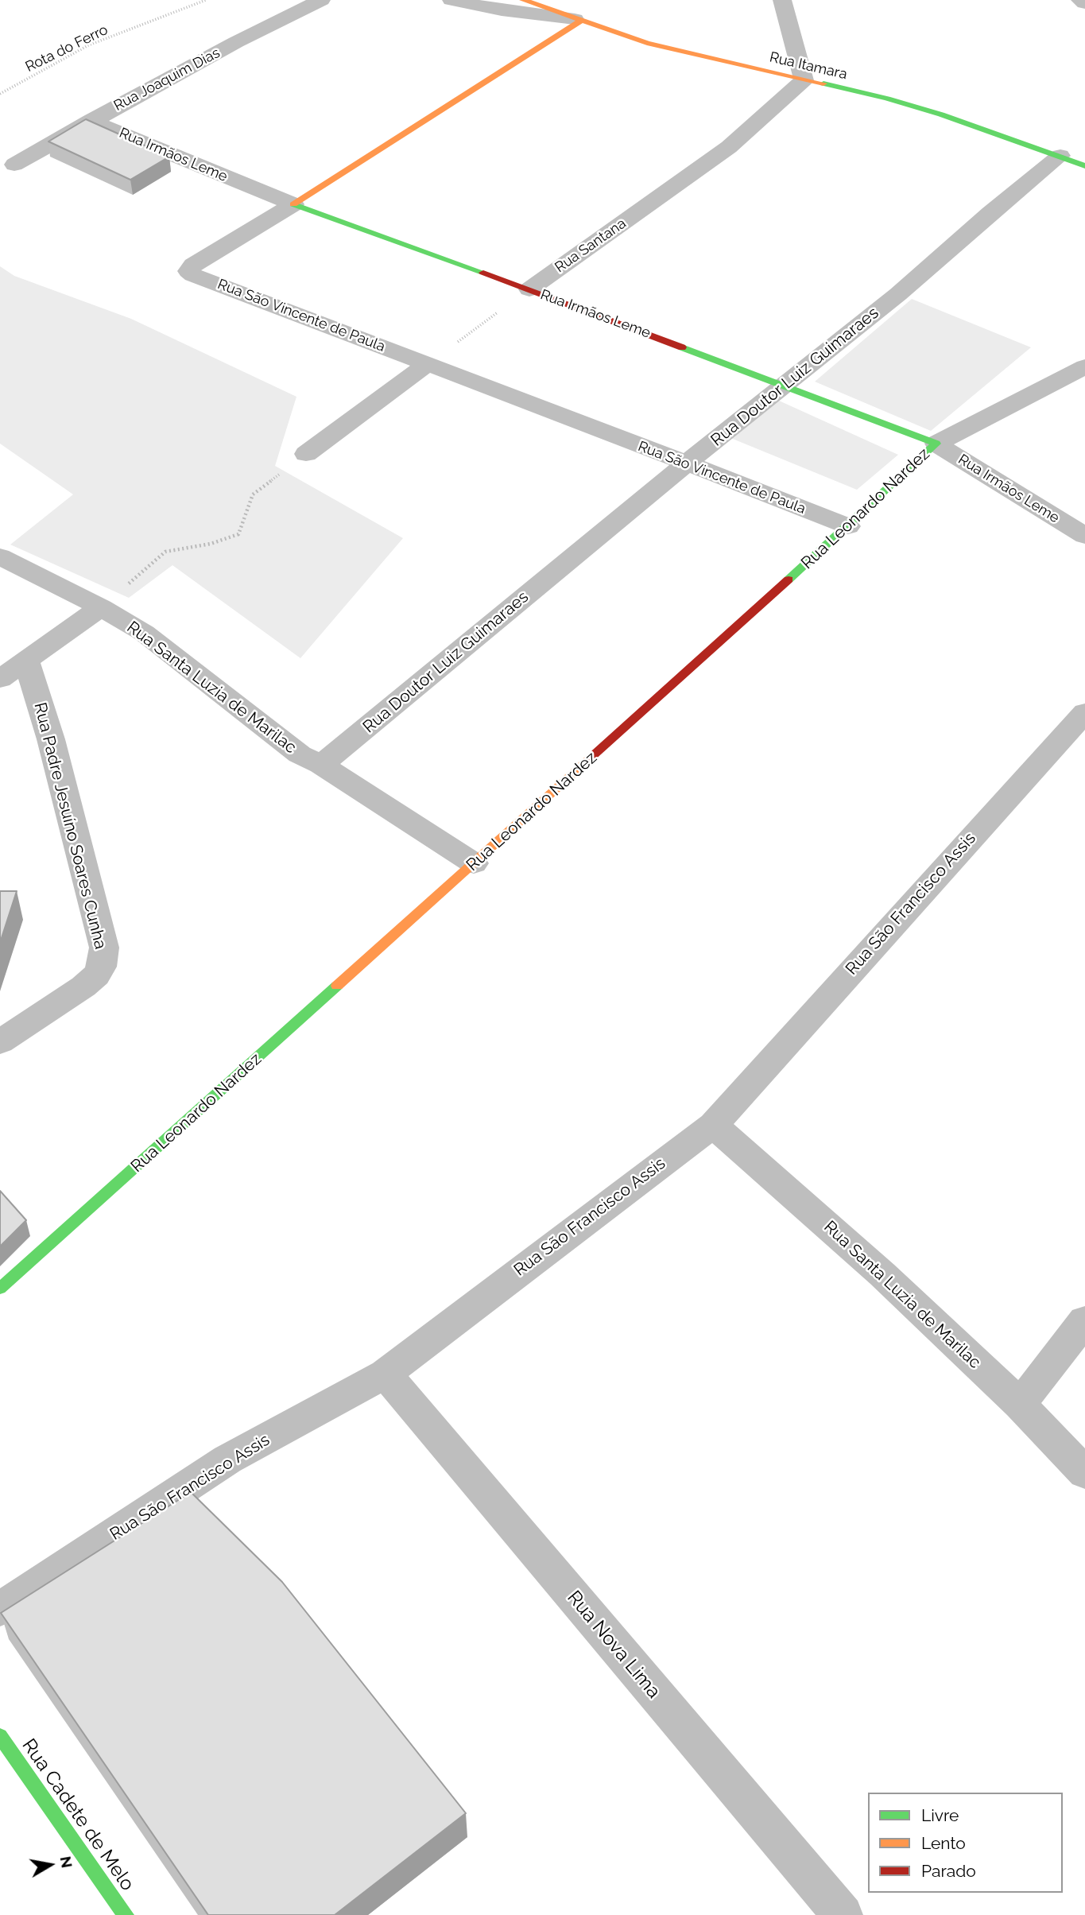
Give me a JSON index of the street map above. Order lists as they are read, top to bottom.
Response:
{
  "streets": {
    "street": [
      "Rua Itamara",
      "Rua Joaquim Dias",
      "Rua Irmãos Leme",
      "Rua Santana",
      "Rua São Vincente de Paula",
      "Rua Doutor Luiz Guimaraes",
      "Rua Leonardo Nardez",
      "Rua Santa Luzia de Marilac",
      "Rua Padre Jesuíno Soares Cunha",
      "Rua São Francisco Assis",
      "Rua Nova Lima",
      "Rua Cadete de Melo"
    ],
    "path": ["Rota do Ferro"]
  },
  "crossings": [
    ["Rua Itamara", "Rua Santana"],
    ["Rua Itamara", "Rua São Vincente de Paula"],
    ["Rua Itamara", "Rua Doutor Luiz Guimaraes"],
    ["Rua Joaquim Dias", "Rua Irmãos Leme"],
    ["Rua Irmãos Leme", "Rua Santana"],
    ["Rua Irmãos Leme", "Rua São Vincente de Paula"],
    ["Rua Irmãos Leme", "Rua Doutor Luiz Guimaraes"],
    ["Rua Irmãos Leme", "Rua Leonardo Nardez"],
    ["Rua São Vincente de Paula", "Rua Doutor Luiz Guimaraes"],
    ["Rua São Vincente de Paula", "Rua Leonardo Nardez"],
    ["Rua Doutor Luiz Guimaraes", "Rua Santa Luzia de Marilac"],
    ["Rua Leonardo Nardez", "Rua Santa Luzia de Marilac"],
    ["Rua Santa Luzia de Marilac", "Rua São Francisco Assis"],
    ["Rua São Francisco Assis", "Rua Nova Lima"]
  ],
  "legend": ["Livre", "Lento", "Parado"],
  "north": "right"
}
